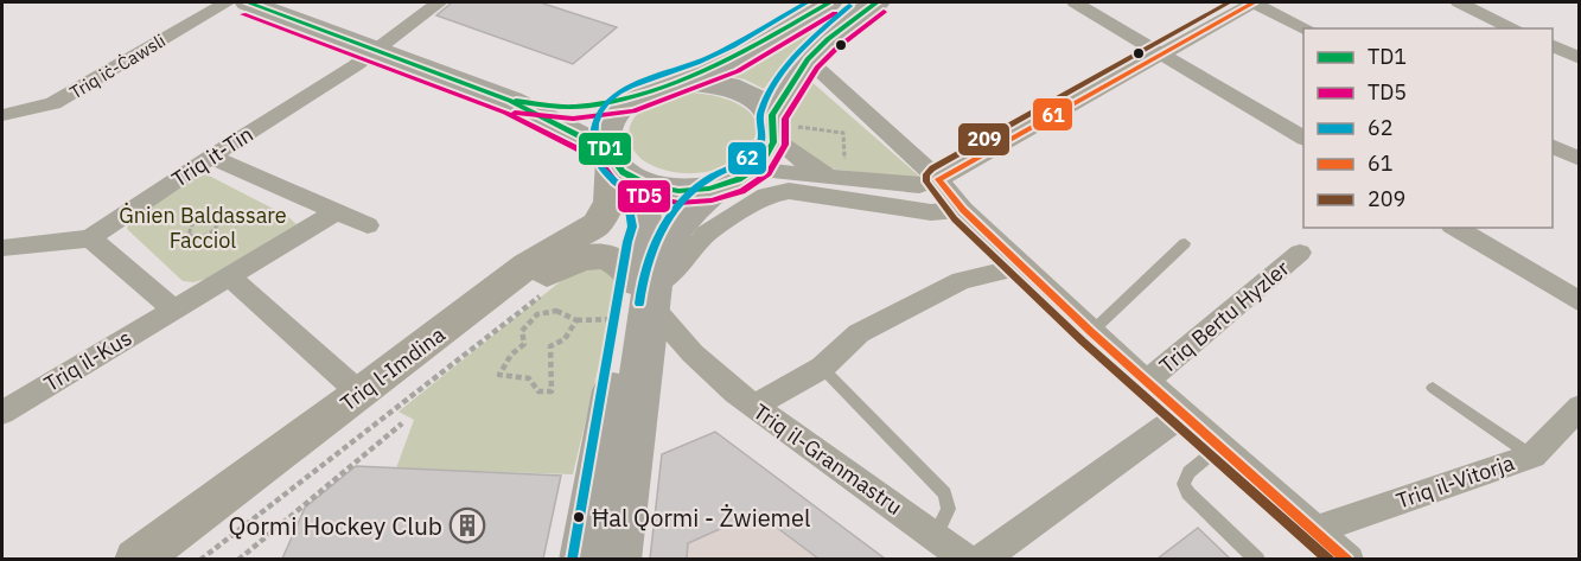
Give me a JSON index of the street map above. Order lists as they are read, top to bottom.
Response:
{
  "streets": {
    "main road": ["Triq l-Imdina"],
    "street": [
      "Triq iċ-Ċawsli",
      "Triq it-Tin",
      "Triq Bertu Hyzler",
      "Triq il-Kus",
      "Triq il-Granmastru",
      "Triq il-Vitorja"
    ]
  },
  "crossings": [
    ["Triq l-Imdina", "Triq il-Granmastru"]
  ],
  "parks": ["Ġnien Baldassare Facciol"],
  "places": {
    "other": ["Ħal Qormi - Żwiemel"],
    "building": ["Qormi Hockey Club"]
  },
  "lines": [
    "transit line TD1",
    "transit line 62",
    "transit line 61",
    "transit line 209",
    "transit line TD5"
  ],
  "legend": [
    "TD1",
    "TD5",
    "62",
    "61",
    "209"
  ]
}
